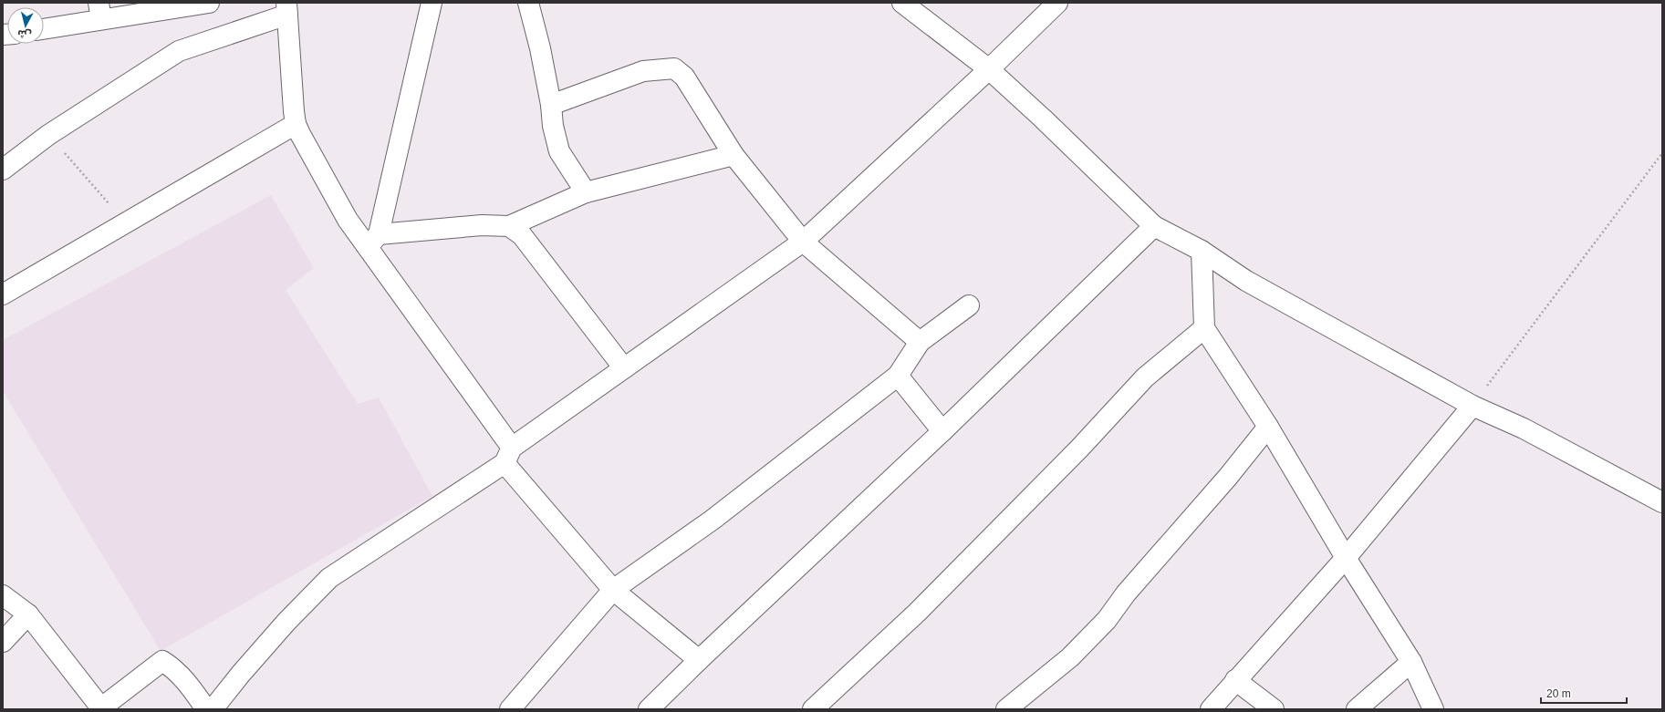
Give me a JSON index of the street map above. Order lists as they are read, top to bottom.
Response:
{
  "scale_bar": "20 m",
  "north": "bottom"
}
